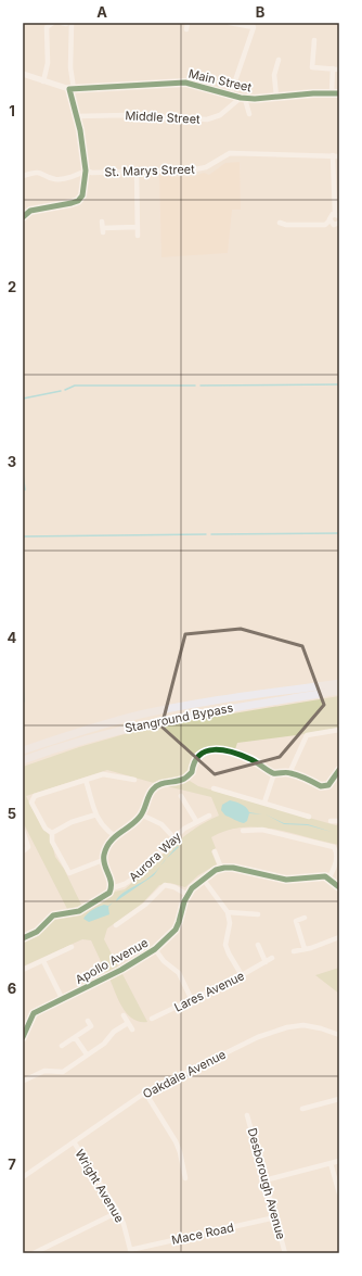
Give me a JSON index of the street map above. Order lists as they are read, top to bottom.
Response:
{
  "streets": {
    "main road": ["Stanground Bypass"],
    "street": [
      "Main Street",
      "Middle Street",
      "St. Marys Street",
      "Aurora Way",
      "Apollo Avenue",
      "Lares Avenue",
      "Oakdale Avenue",
      "Desborough Avenue",
      "Wright Avenue",
      "Mace Road"
    ]
  },
  "crossings": [
    ["Main Street", "Middle Street"],
    ["Oakdale Avenue", "Wright Avenue"],
    ["Desborough Avenue", "Mace Road"],
    ["Wright Avenue", "Mace Road"]
  ],
  "grid": {
    "columns": ["A", "B"],
    "rows": [
      "1",
      "2",
      "3",
      "4",
      "5",
      "6",
      "7"
    ]
  }
}
